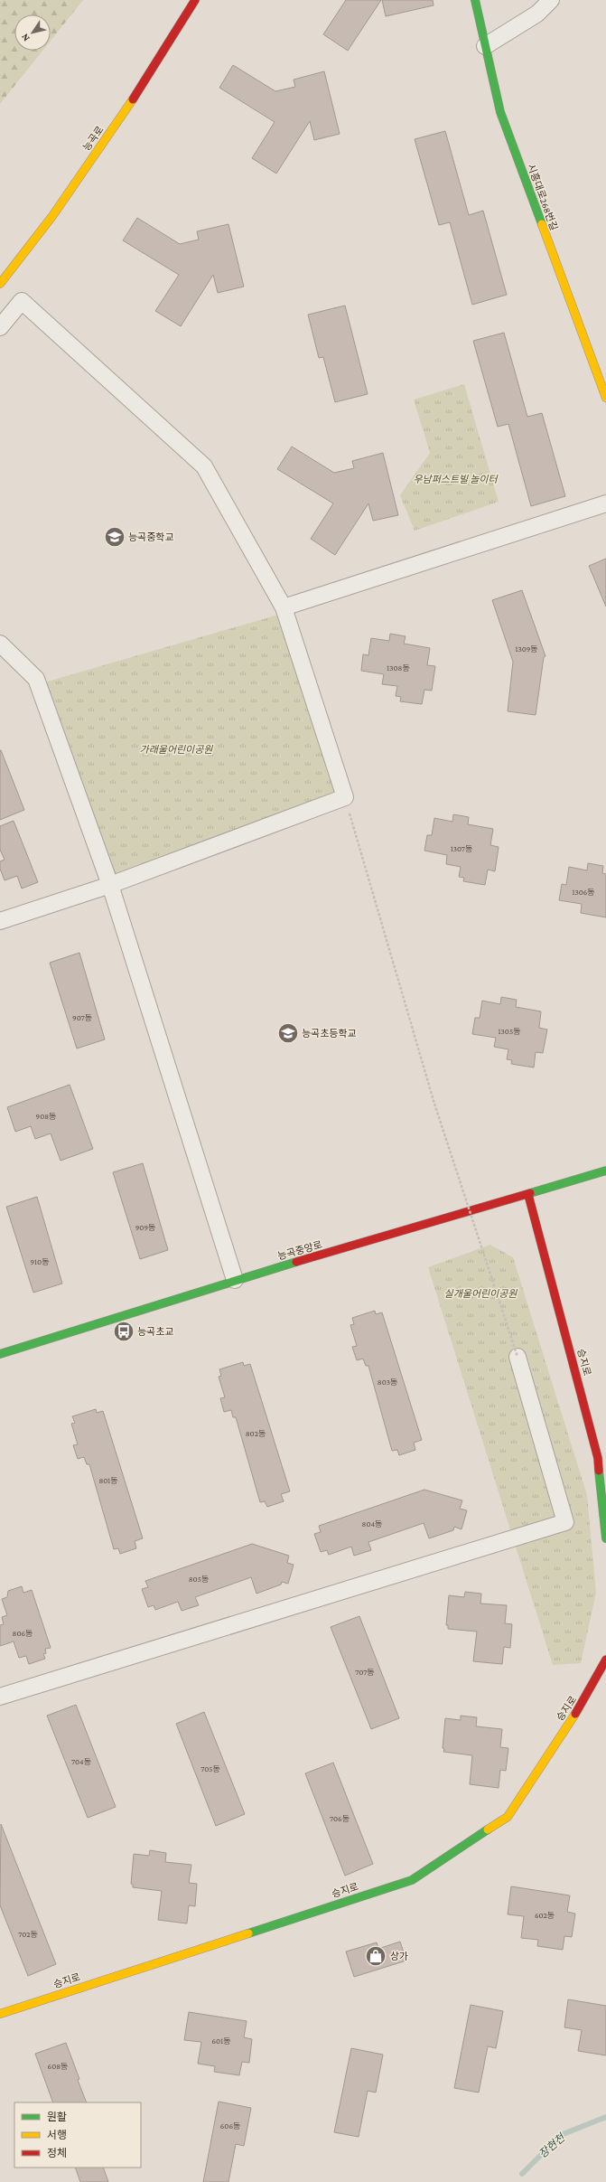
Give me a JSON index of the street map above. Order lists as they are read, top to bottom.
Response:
{
  "streets": {
    "street": [
      "능곡로",
      "시흥대로268번길",
      "능곡중앙로",
      "승지로"
    ]
  },
  "crossings": [
    ["능곡중앙로", "승지로"]
  ],
  "water": ["장현천"],
  "parks": ["우남퍼스트빌 놀이터", "가래울어린이공원", "실개울어린이공원"],
  "places": {
    "school or university": ["능곡중학교", "능곡초등학교"],
    "bus stop": ["능곡초교"],
    "shop": ["상가"]
  },
  "house_numbers": [
    "1309동",
    "1308동",
    "1307동",
    "1306동",
    "907동",
    "1305동",
    "908동",
    "909동",
    "910동",
    "803동",
    "802동",
    "801동",
    "804동",
    "805동",
    "806동",
    "707동",
    "704동",
    "705동",
    "706동",
    "602동",
    "702동",
    "601동",
    "608동",
    "606동"
  ],
  "legend": ["원활", "서행", "정체"],
  "north": "bottom left"
}
